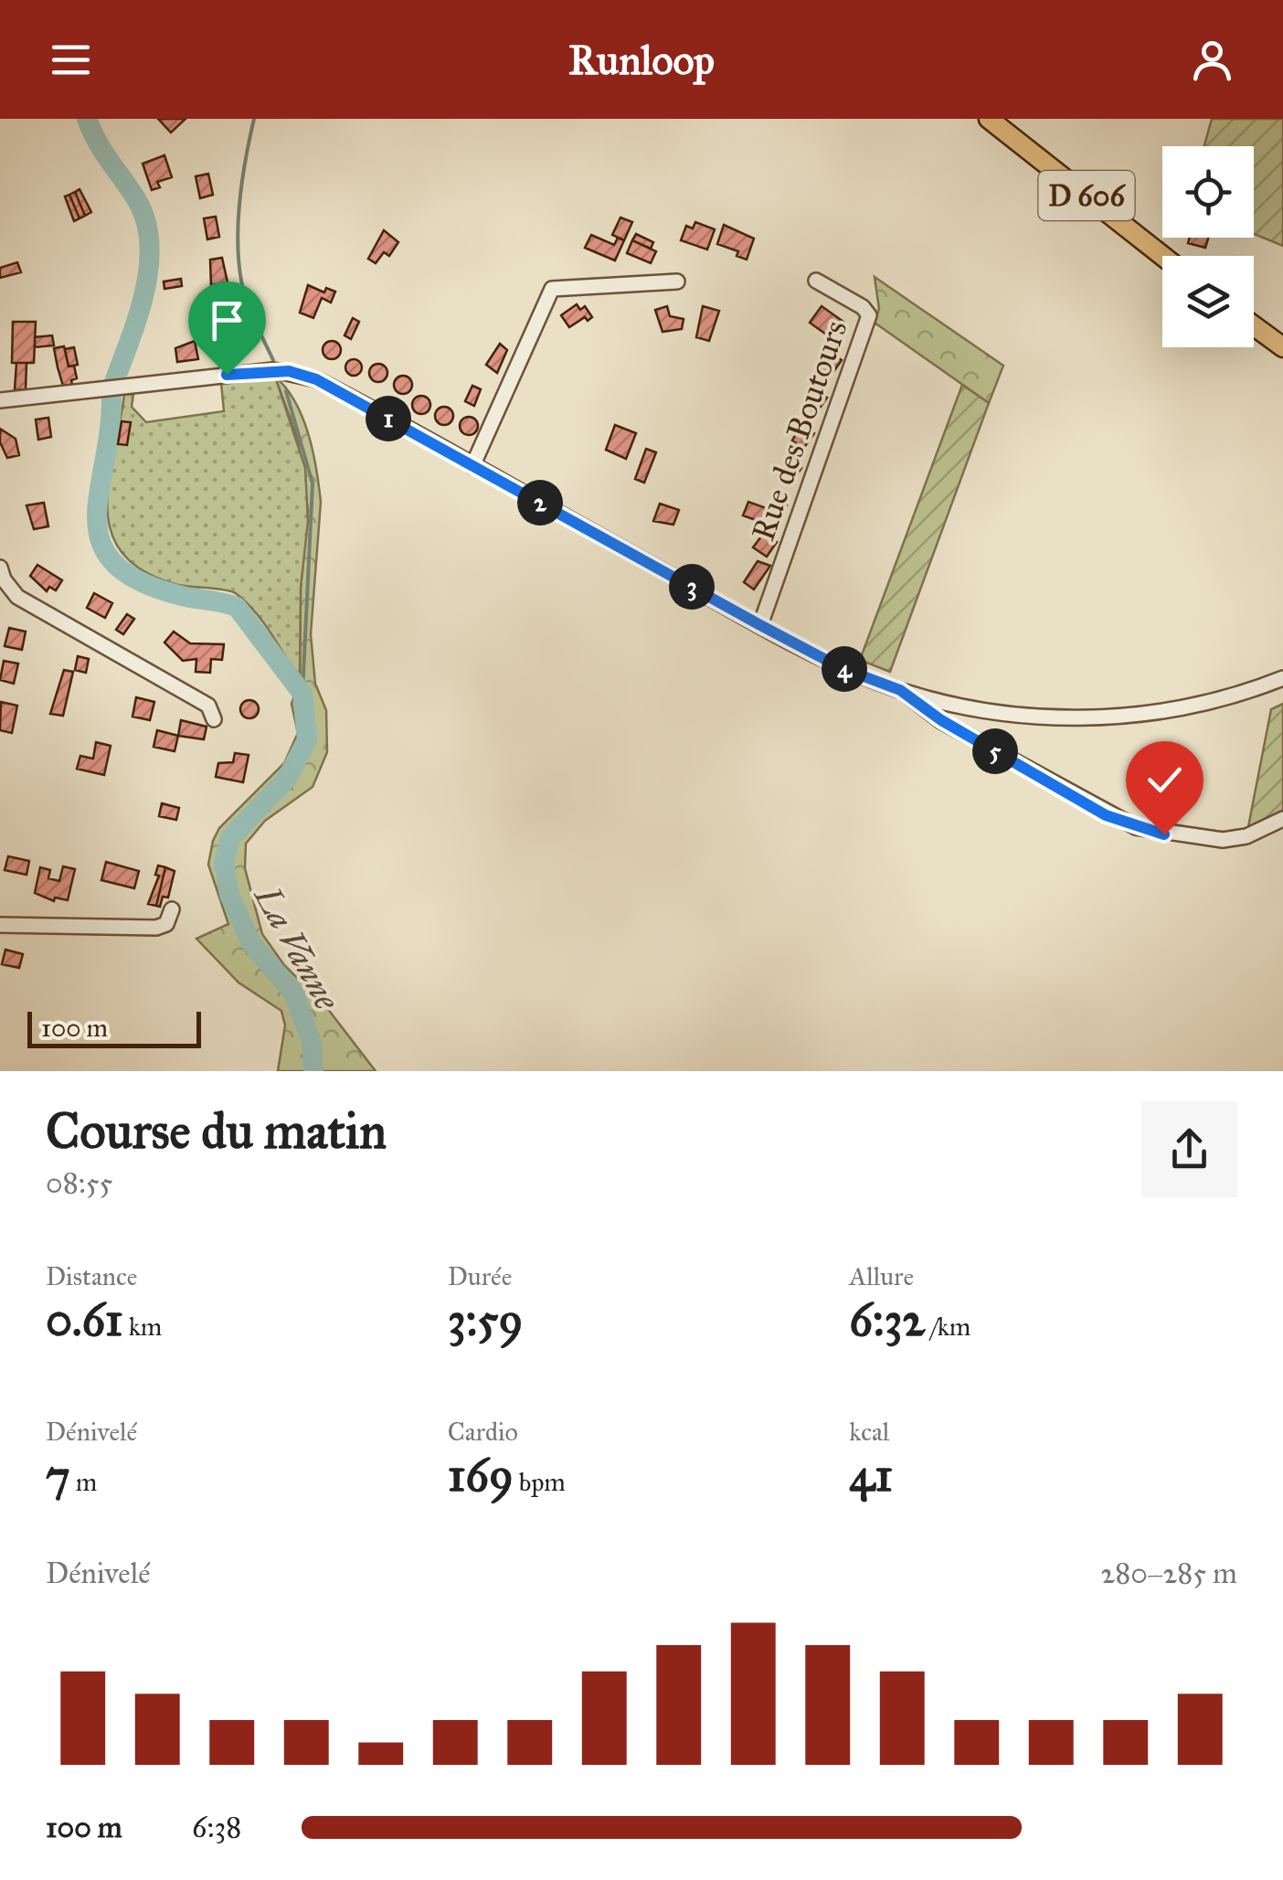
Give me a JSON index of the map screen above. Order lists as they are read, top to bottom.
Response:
{
  "streets": {
    "main road": ["D 606"],
    "street": ["Rue des Boutours"]
  },
  "water": ["La Vanne"],
  "scale_bar": "100 m",
  "page": {
    "header": "Runloop",
    "pins": [
      "1",
      "2",
      "3",
      "4",
      "5"
    ],
    "scale": "100 m",
    "heading": ["Course du matin", "08:55"],
    "stats": [
      ["Distance", "0.61 km"],
      ["Durée", "3:59"],
      ["Allure", "6:32 /km"],
      ["Dénivelé", "7 m"],
      ["Cardio", "169 bpm"],
      ["kcal", "41"]
    ],
    "chart": ["Dénivelé", "280–285 m"],
    "list": [
      {
        "name": "100 m",
        "note": "6:38"
      }
    ]
  }
}
